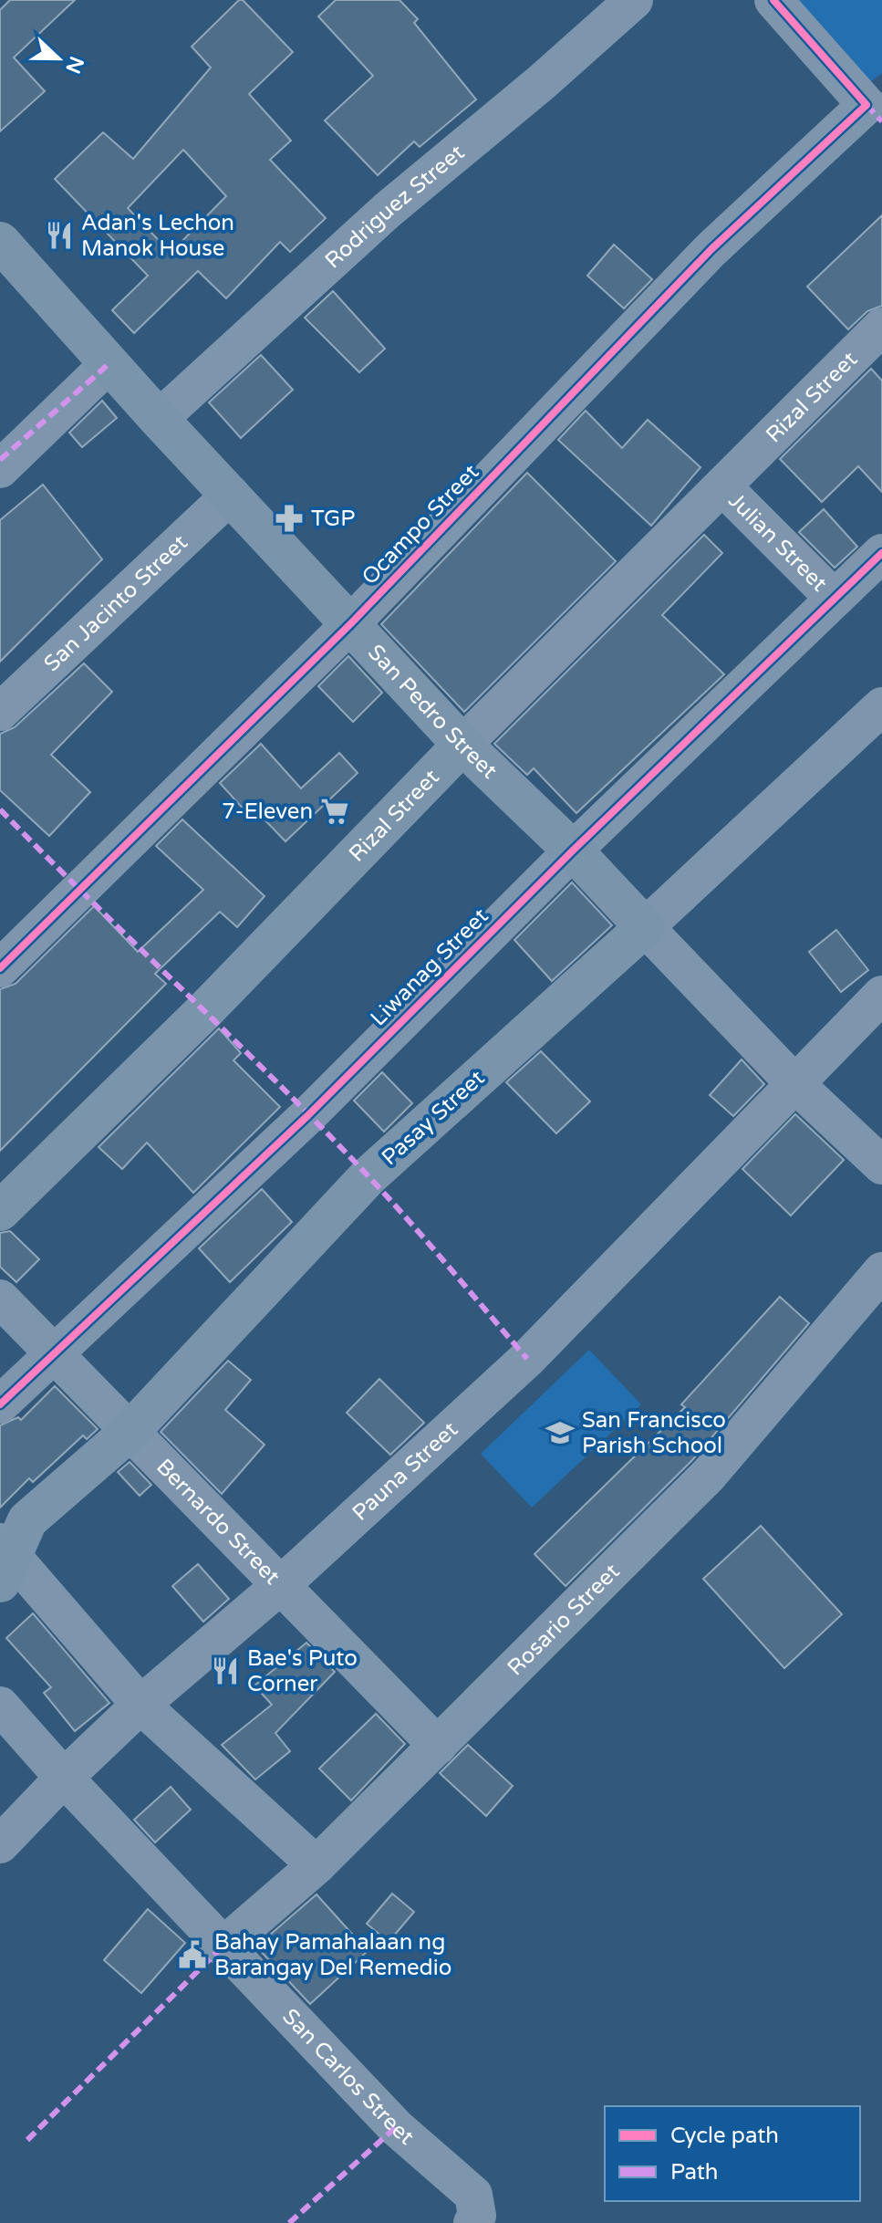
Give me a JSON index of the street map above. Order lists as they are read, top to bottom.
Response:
{
  "streets": {
    "main road": ["Rizal Street", "San Pedro Street", "Pasay Street"],
    "street": [
      "Rodriguez Street",
      "Ocampo Street",
      "Julian Street",
      "San Jacinto Street",
      "Liwanag Street",
      "Pauna Street",
      "Bernardo Street",
      "Rosario Street",
      "San Carlos Street"
    ]
  },
  "crossings": [
    ["Rodriguez Street", "San Pedro Street"],
    ["Rizal Street", "Julian Street"],
    ["Rizal Street", "San Pedro Street"],
    ["Ocampo Street", "San Pedro Street"],
    ["Julian Street", "Liwanag Street"],
    ["San Jacinto Street", "San Pedro Street"],
    ["San Pedro Street", "Liwanag Street"],
    ["San Pedro Street", "Pasay Street"],
    ["San Pedro Street", "Pauna Street"],
    ["Liwanag Street", "Bernardo Street"],
    ["Pasay Street", "Bernardo Street"],
    ["Pauna Street", "Bernardo Street"],
    ["Pauna Street", "San Carlos Street"],
    ["Bernardo Street", "Rosario Street"],
    ["Rosario Street", "San Carlos Street"]
  ],
  "places": {
    "restaurant": ["Adan's Lechon Manok House", "Bae's Puto Corner"],
    "pharmacy": ["TGP"],
    "supermarket": ["7-Eleven"],
    "school or university": ["San Francisco Parish School"],
    "public building": ["Bahay Pamahalaan ng Barangay Del Remedio"]
  },
  "legend": ["Cycle path", "Path"],
  "north": "right"
}
